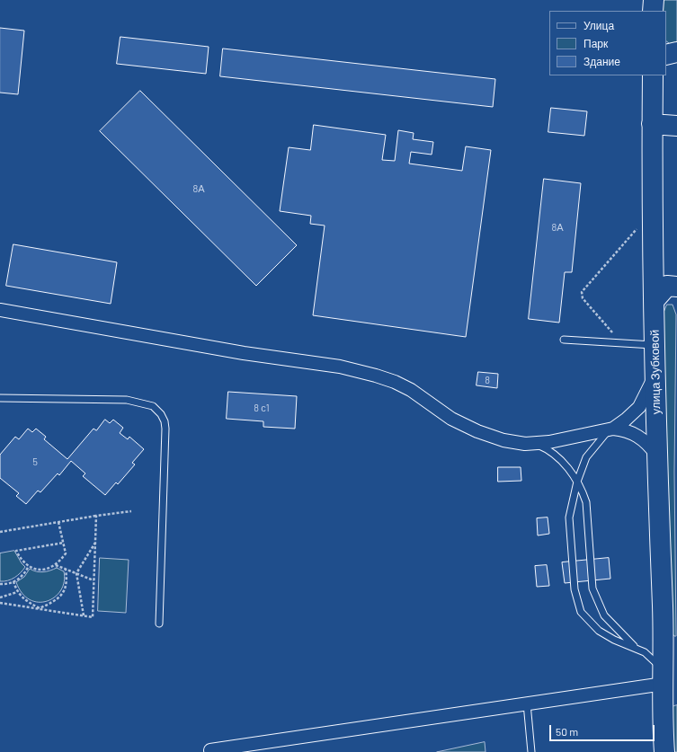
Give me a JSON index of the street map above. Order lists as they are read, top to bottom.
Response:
{
  "streets": {
    "main road": ["улица Зубковой"]
  },
  "house_numbers": [
    "8А",
    "8А",
    "8",
    "8 с1",
    "5"
  ],
  "legend": ["Улица", "Парк", "Здание"],
  "scale_bar": "50 m"
}
